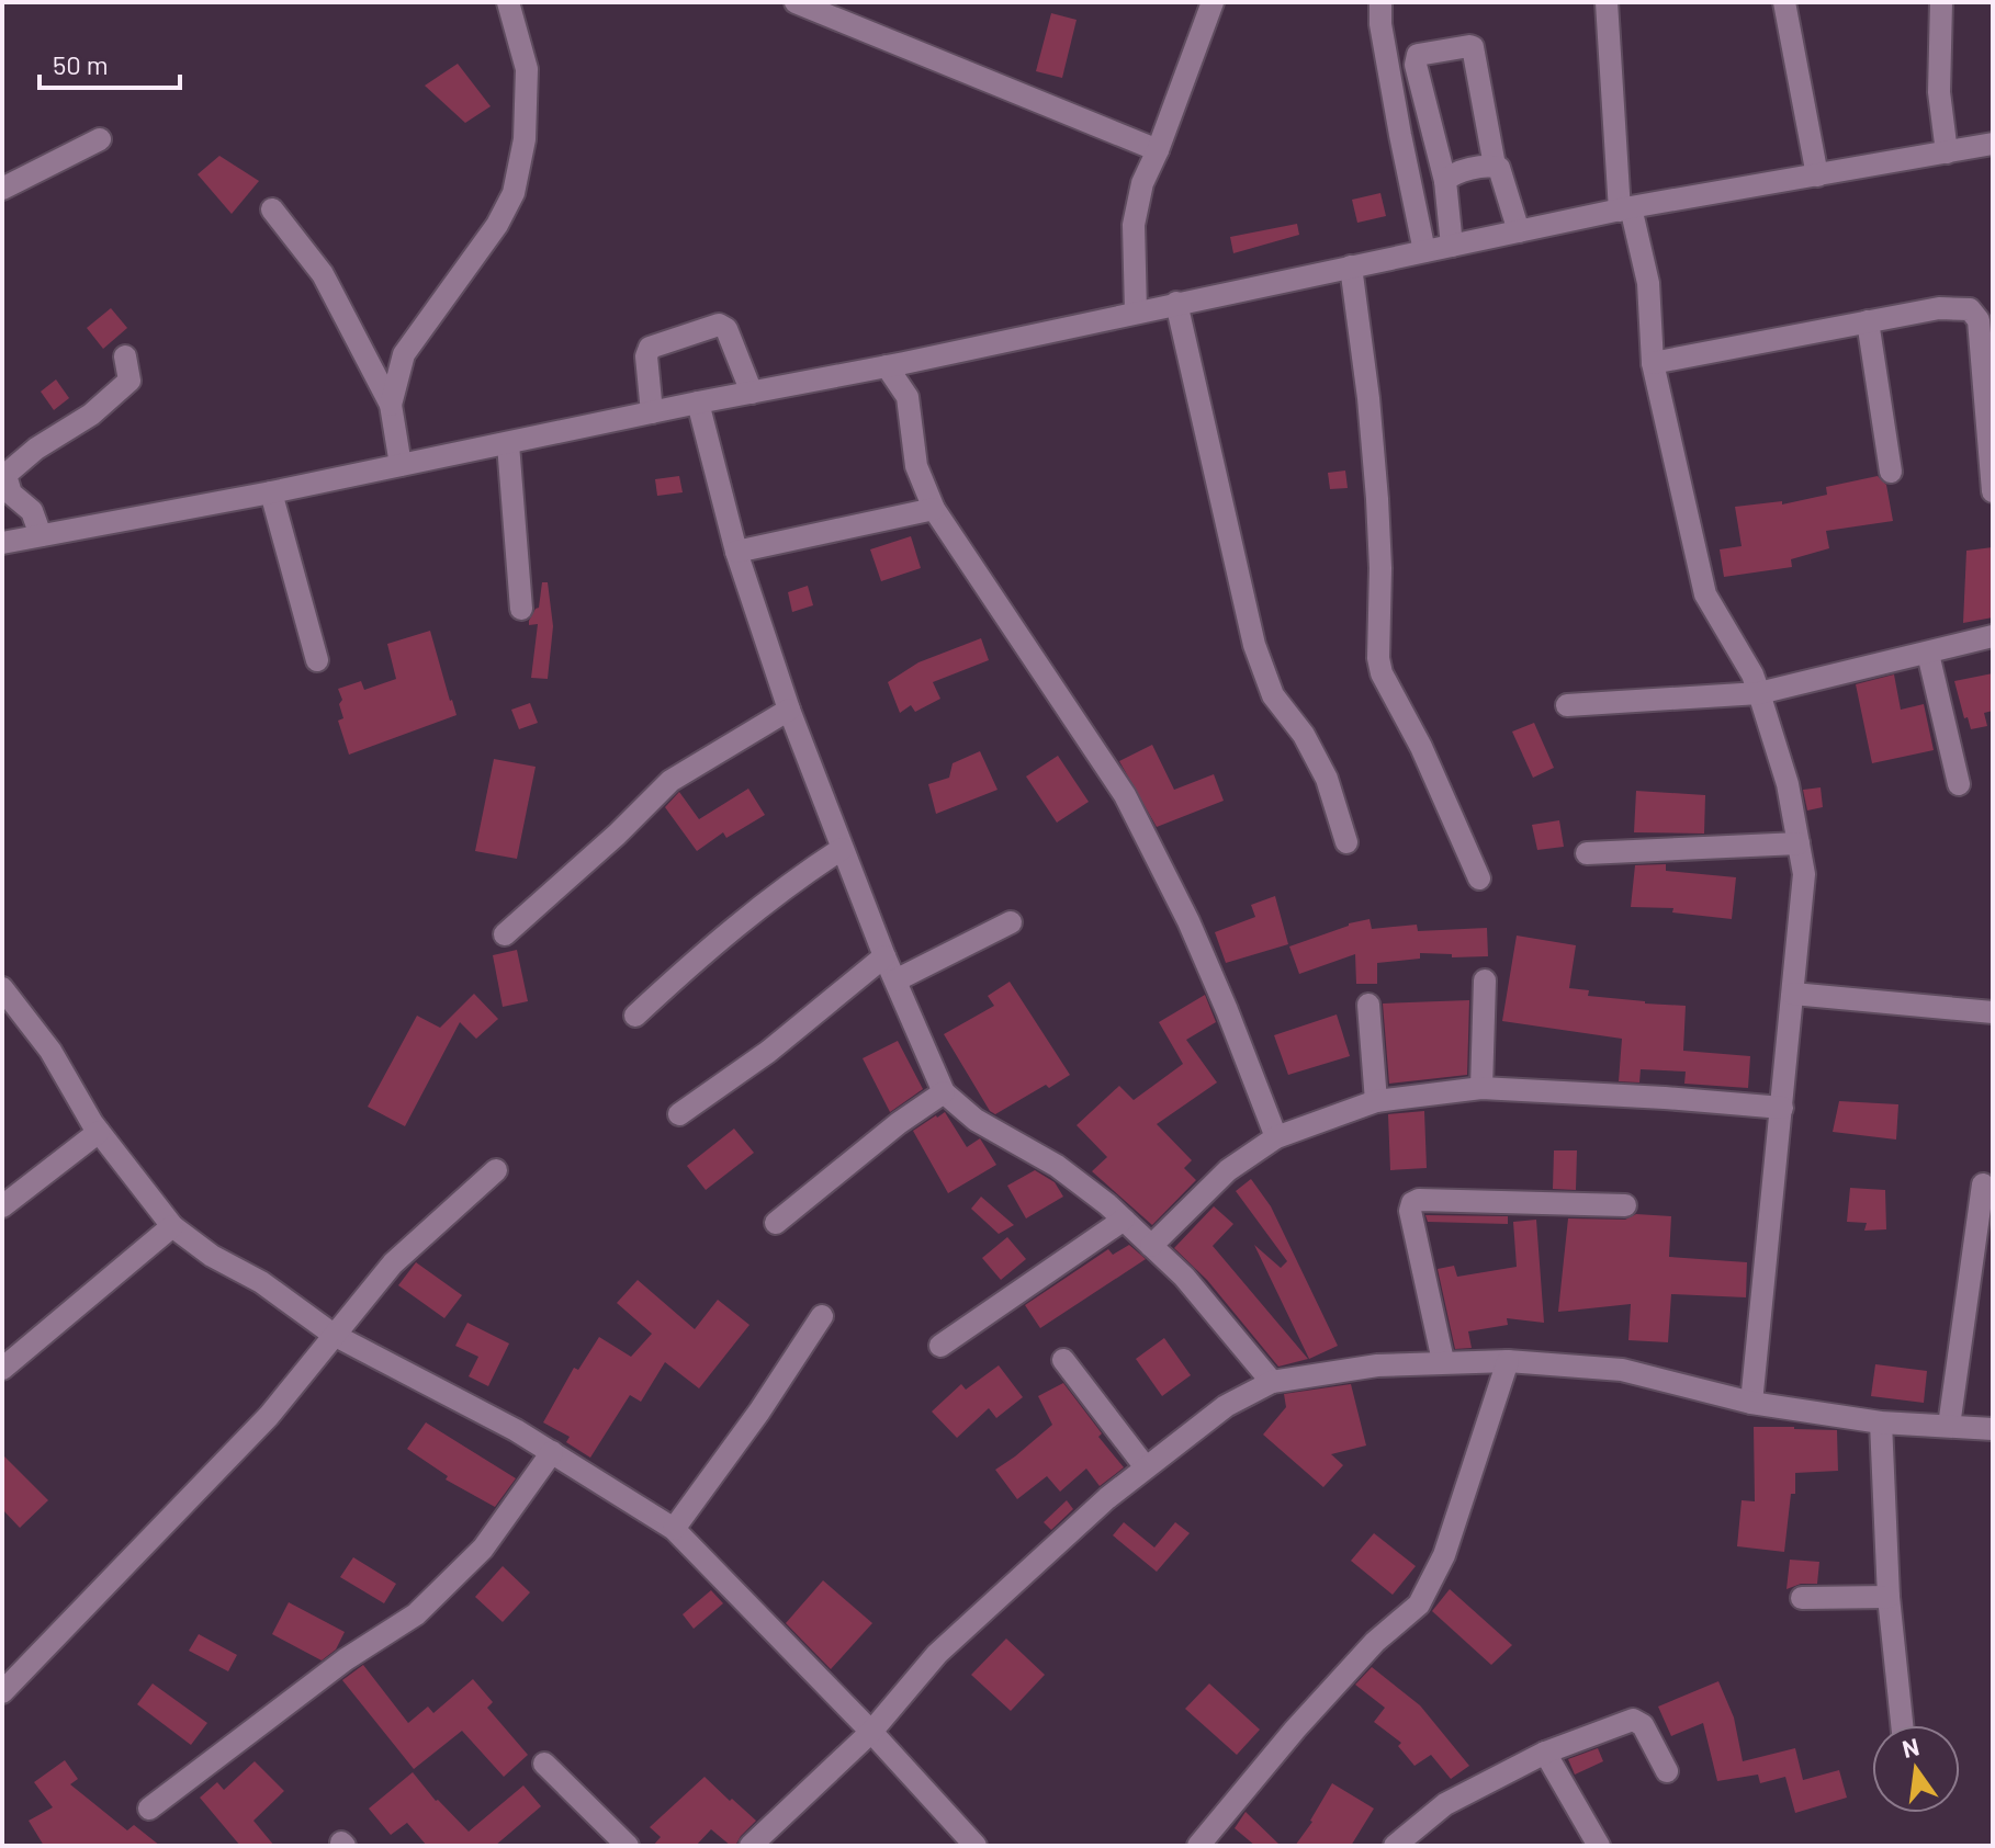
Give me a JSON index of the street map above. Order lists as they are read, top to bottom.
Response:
{
  "scale_bar": "50 m",
  "north": "top"
}
